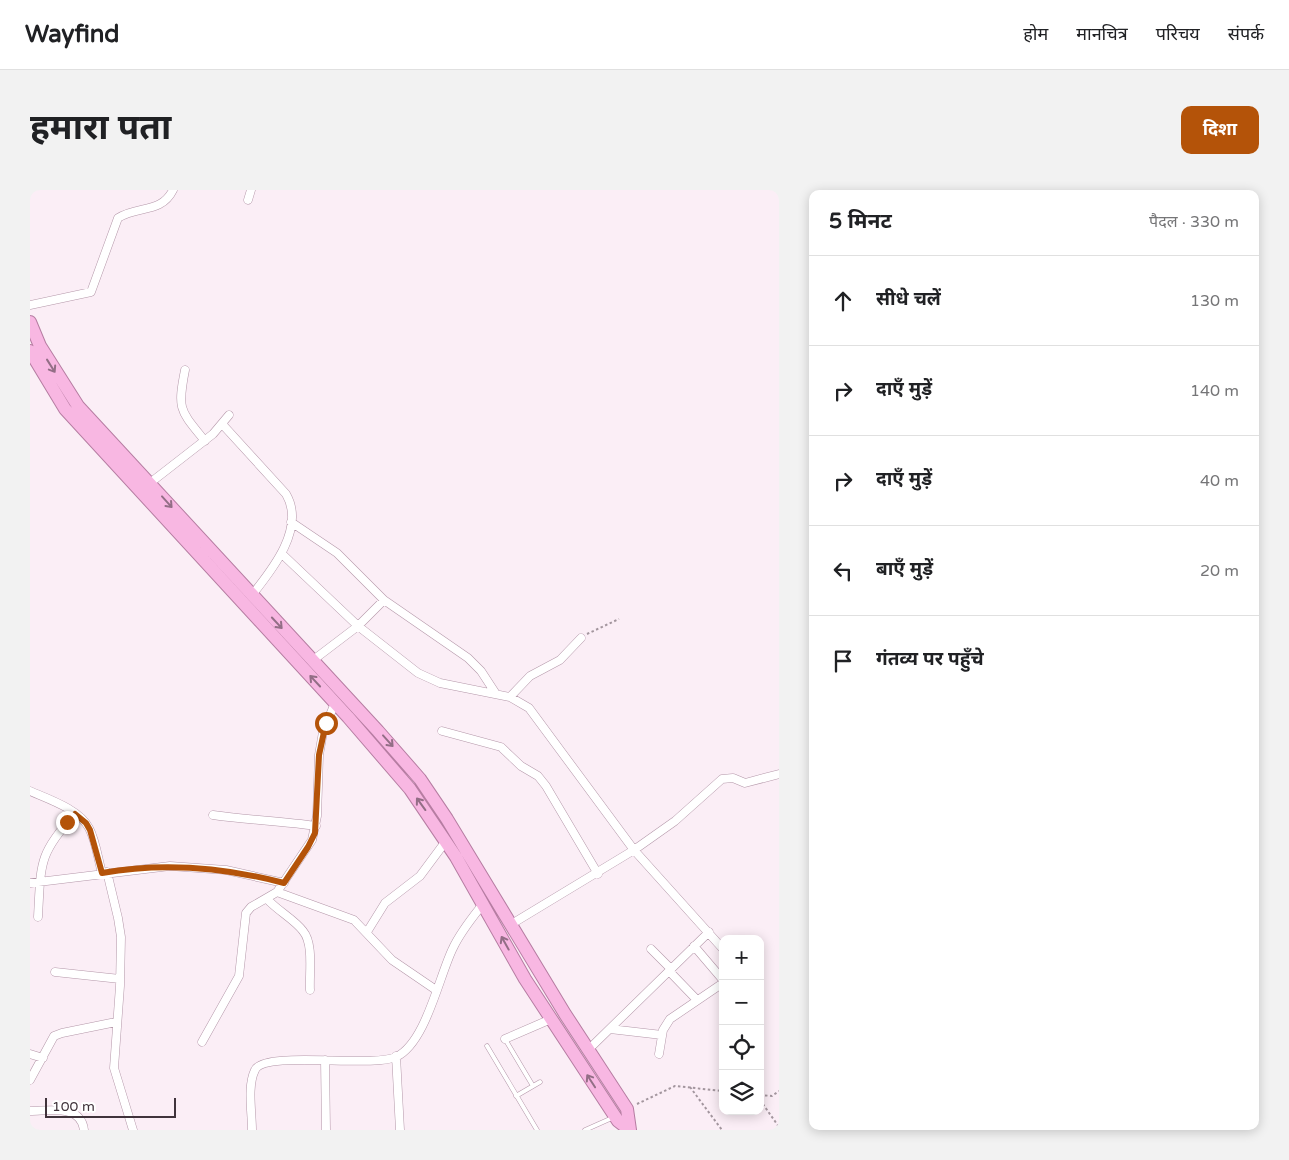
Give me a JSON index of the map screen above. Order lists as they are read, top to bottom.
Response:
{
  "scale_bar": "100 m",
  "page": {
    "header": "Wayfind",
    "nav": [
      "होम",
      "मानचित्र",
      "परिचय",
      "संपर्क"
    ],
    "buttons": "दिशा",
    "title": "हमारा पता",
    "heading": ["5 मिनट", "पैदल · 330 m"],
    "list": [
      ["सीधे चलें", "130 m"],
      ["दाएँ मुड़ें", "140 m"],
      ["दाएँ मुड़ें", "40 m"],
      ["बाएँ मुड़ें", "20 m"],
      "गंतव्य पर पहुँचे"
    ],
    "map_buttons": ["+", "−"],
    "scale": "100 m"
  }
}
